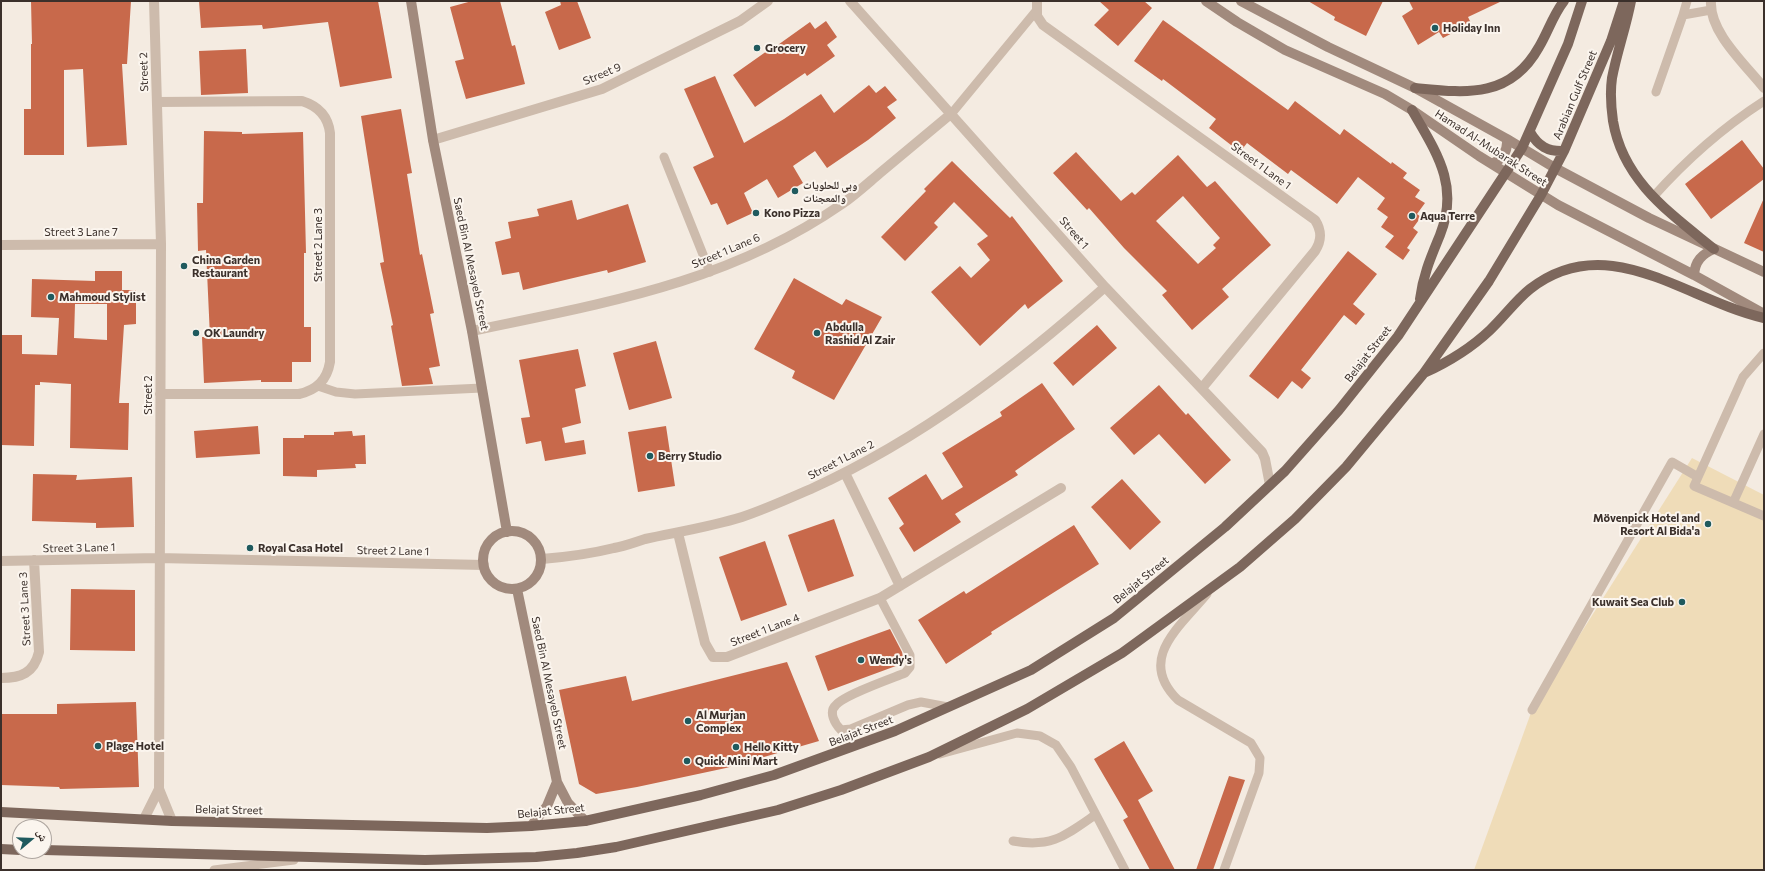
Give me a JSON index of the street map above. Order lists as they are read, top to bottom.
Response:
{
  "streets": {
    "main road": ["Arabian Gulf Street", "Belajat Street"],
    "street": [
      "Street 2",
      "Street 9",
      "Hamad Al-Mubarak Street",
      "Street 1 Lane 1",
      "Street 3 Lane 7",
      "Street 1",
      "Street 2 Lane 3",
      "Street 1 Lane 6",
      "Saed Bin Al Mesayeb Street",
      "Street 1 Lane 2",
      "Street 3 Lane 1",
      "Street 2 Lane 1",
      "Street 3 Lane 3",
      "Street 1 Lane 4"
    ]
  },
  "crossings": [
    ["Street 2", "Street 3 Lane 7"],
    ["Street 2", "Street 2 Lane 3"],
    ["Street 2", "Belajat Street"],
    ["Street 2", "Street 3 Lane 1"],
    ["Street 2", "Street 2 Lane 1"],
    ["Street 9", "Saed Bin Al Mesayeb Street"],
    ["Arabian Gulf Street", "Hamad Al-Mubarak Street"],
    ["Hamad Al-Mubarak Street", "Belajat Street"],
    ["Street 1 Lane 1", "Street 1"],
    ["Street 1", "Street 1 Lane 6"],
    ["Street 1", "Belajat Street"],
    ["Street 1", "Street 1 Lane 2"],
    ["Street 1 Lane 6", "Saed Bin Al Mesayeb Street"],
    ["Saed Bin Al Mesayeb Street", "Belajat Street"],
    ["Saed Bin Al Mesayeb Street", "Street 1 Lane 2"],
    ["Saed Bin Al Mesayeb Street", "Street 2 Lane 1"],
    ["Street 1 Lane 2", "Street 2 Lane 1"],
    ["Street 1 Lane 2", "Street 1 Lane 4"],
    ["Street 3 Lane 1", "Street 2 Lane 1"],
    ["Street 3 Lane 1", "Street 3 Lane 3"]
  ],
  "places": [
    "Holiday Inn",
    "Grocery",
    "وبي للحلويات والمعجنات",
    "Kono Pizza",
    "Aqua Terre",
    "China Garden Restaurant",
    "Mahmoud Stylist",
    "OK Laundry",
    "Abdulla Rashid Al Zair",
    "Berry Studio",
    "Mövenpick Hotel and Resort Al Bida'a",
    "Royal Casa Hotel",
    "Kuwait Sea Club",
    "Wendy's",
    "Al Murjan Complex",
    "Plage Hotel",
    "Hello Kitty",
    "Quick Mini Mart"
  ],
  "north": "right"
}
